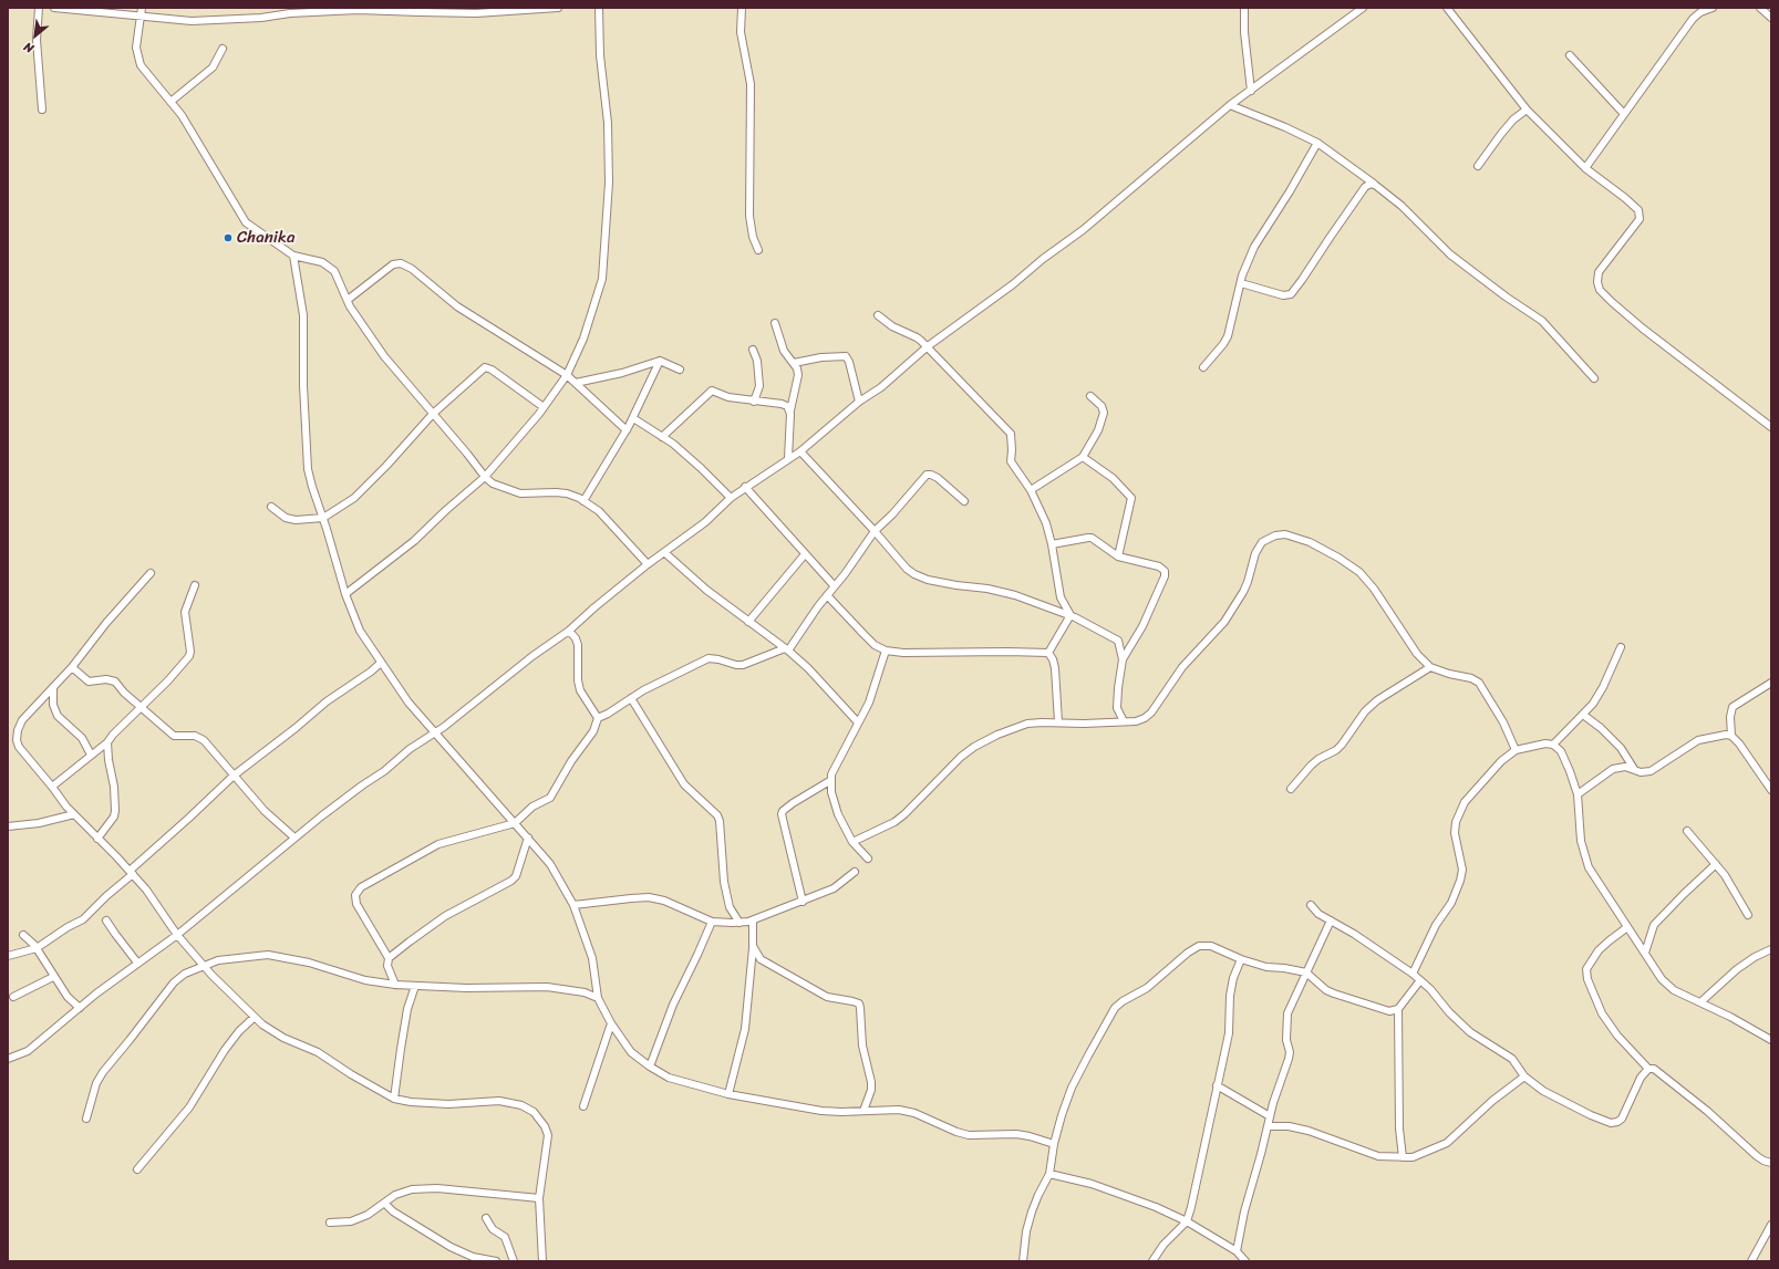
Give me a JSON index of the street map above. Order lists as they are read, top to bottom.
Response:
{
  "places": ["Chanika"],
  "north": "bottom left"
}
